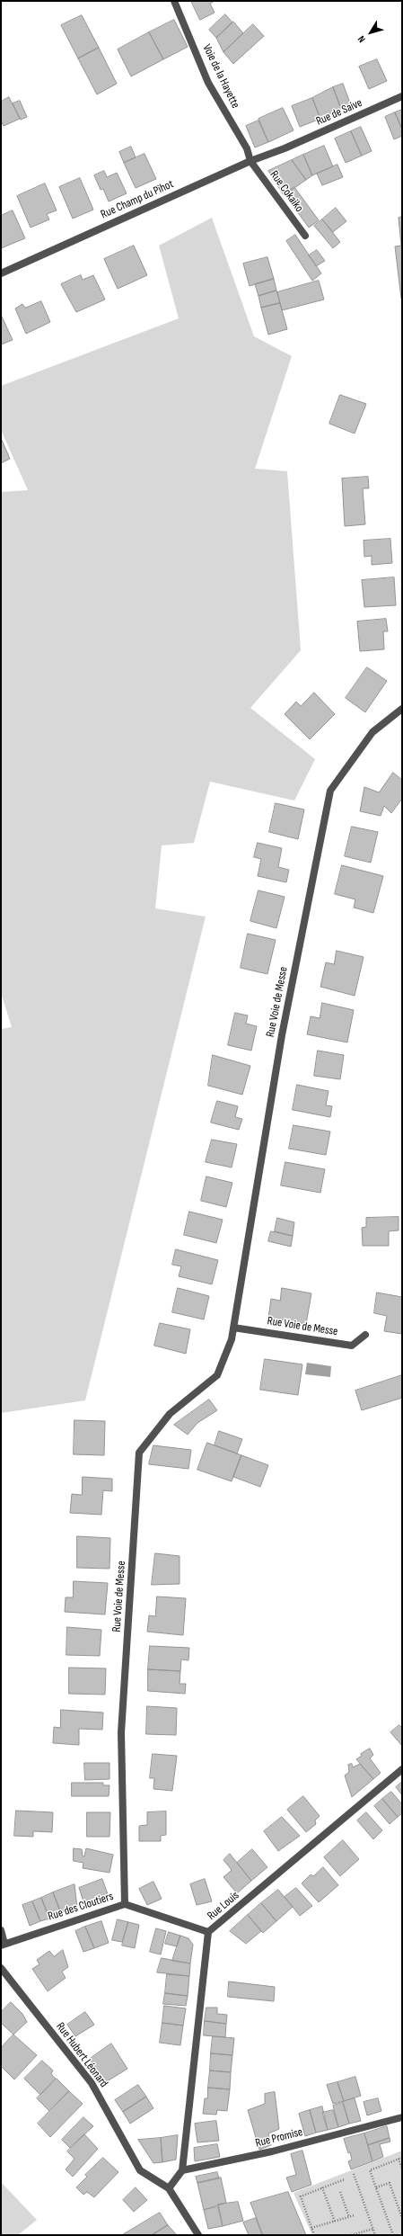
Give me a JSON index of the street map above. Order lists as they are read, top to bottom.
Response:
{
  "streets": {
    "street": [
      "Voie de la Hayette",
      "Rue de Saive",
      "Rue Cokaiko",
      "Rue Champ du Pihot",
      "Rue Voie de Messe",
      "Rue Louis",
      "Rue des Cloutiers",
      "Rue Hubert Léonard",
      "Rue Promise"
    ]
  },
  "crossings": [
    ["Voie de la Hayette", "Rue Cokaiko"],
    ["Voie de la Hayette", "Rue Champ du Pihot"],
    ["Rue de Saive", "Rue Champ du Pihot"],
    ["Rue Cokaiko", "Rue Champ du Pihot"],
    ["Rue Voie de Messe", "Rue des Cloutiers"],
    ["Rue Louis", "Rue des Cloutiers"],
    ["Rue Louis", "Rue Promise"]
  ],
  "north": "bottom left"
}
